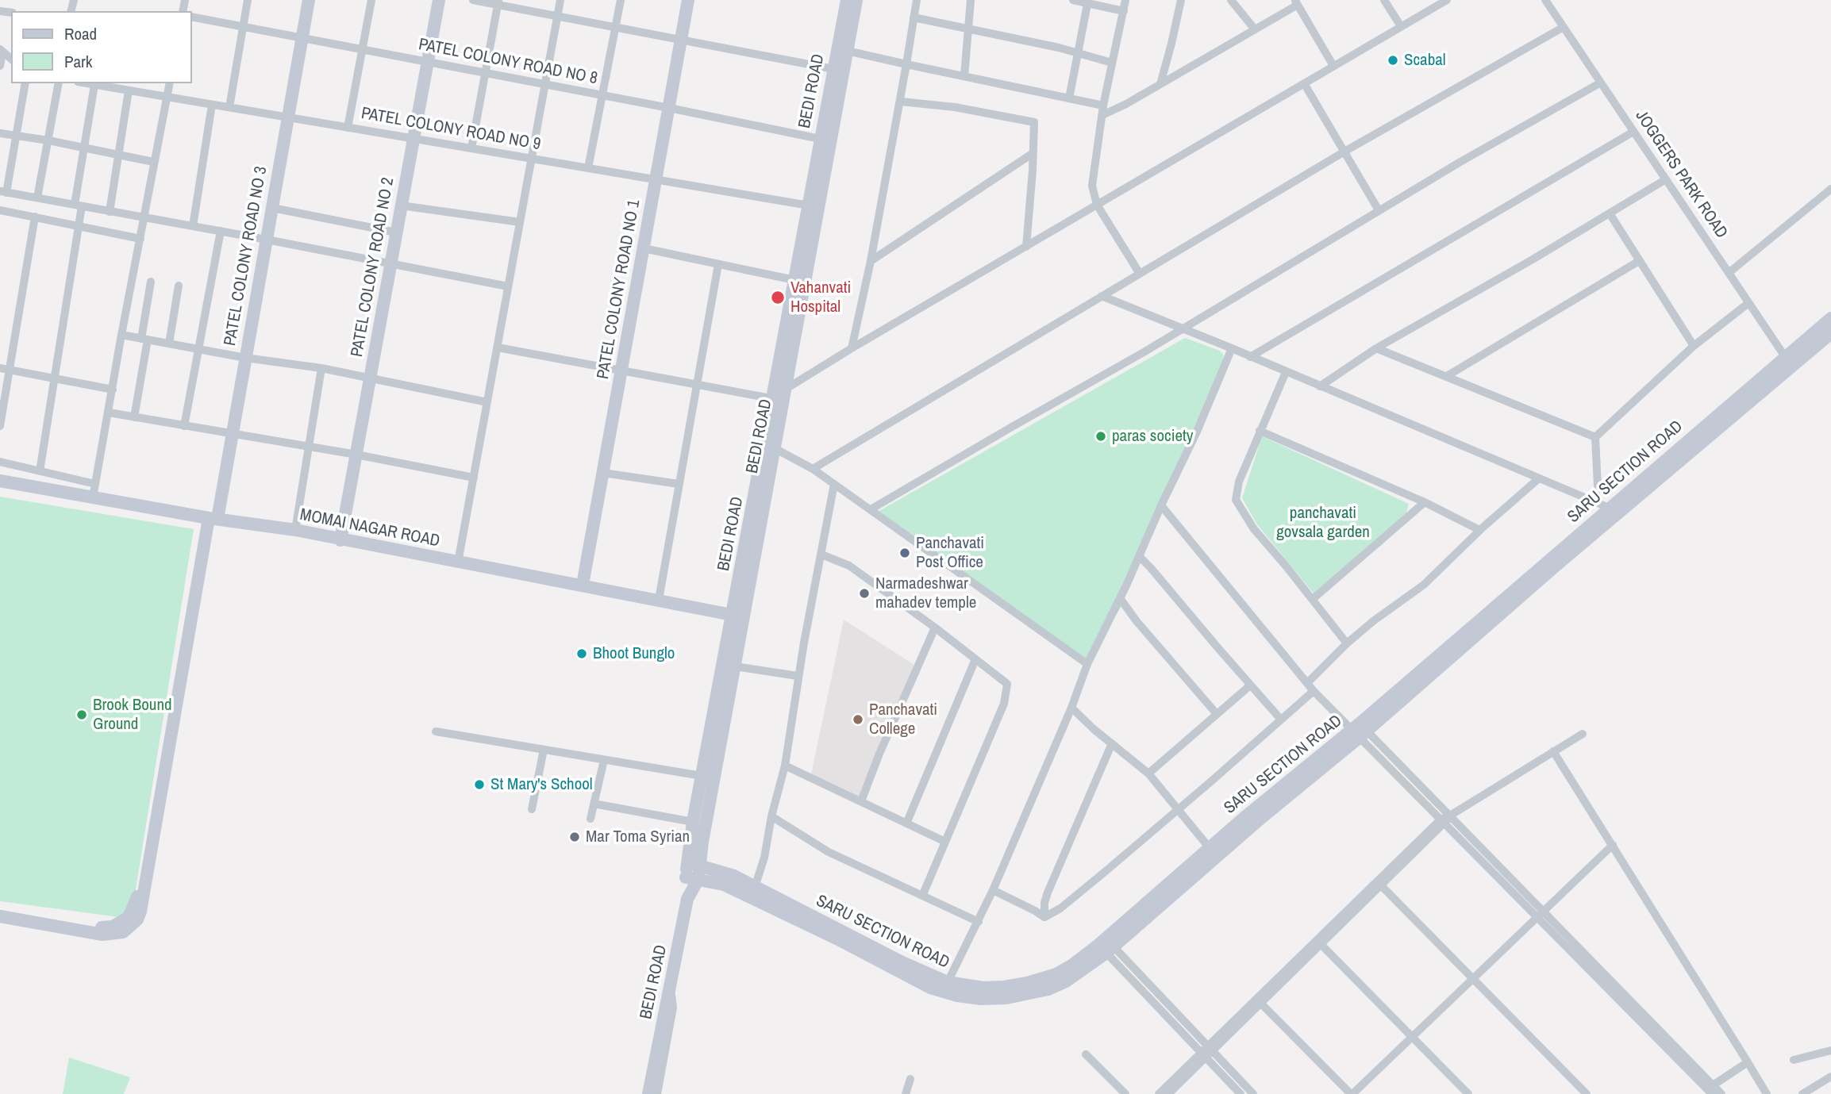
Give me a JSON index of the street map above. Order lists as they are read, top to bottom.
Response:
{
  "streets": {
    "street": [
      "PATEL COLONY ROAD NO 8",
      "BEDI ROAD",
      "PATEL COLONY ROAD NO 9",
      "JOGGERS PARK ROAD",
      "PATEL COLONY ROAD NO 3",
      "PATEL COLONY ROAD NO 2",
      "PATEL COLONY ROAD NO 1",
      "SARU SECTION ROAD",
      "MOMAI NAGAR ROAD"
    ]
  },
  "crossings": [
    ["PATEL COLONY ROAD NO 8", "BEDI ROAD"],
    ["PATEL COLONY ROAD NO 8", "PATEL COLONY ROAD NO 3"],
    ["PATEL COLONY ROAD NO 8", "PATEL COLONY ROAD NO 2"],
    ["PATEL COLONY ROAD NO 8", "PATEL COLONY ROAD NO 1"],
    ["BEDI ROAD", "PATEL COLONY ROAD NO 9"],
    ["BEDI ROAD", "SARU SECTION ROAD"],
    ["BEDI ROAD", "MOMAI NAGAR ROAD"],
    ["PATEL COLONY ROAD NO 9", "PATEL COLONY ROAD NO 3"],
    ["PATEL COLONY ROAD NO 9", "PATEL COLONY ROAD NO 2"],
    ["PATEL COLONY ROAD NO 9", "PATEL COLONY ROAD NO 1"],
    ["JOGGERS PARK ROAD", "SARU SECTION ROAD"],
    ["PATEL COLONY ROAD NO 3", "MOMAI NAGAR ROAD"],
    ["PATEL COLONY ROAD NO 2", "MOMAI NAGAR ROAD"],
    ["PATEL COLONY ROAD NO 1", "MOMAI NAGAR ROAD"]
  ],
  "parks": ["panchavati govsala garden"],
  "places": [
    "Scabal",
    "Vahanvati Hospital",
    "paras society",
    "Panchavati Post Office",
    "Narmadeshwar mahadev temple",
    "Bhoot Bunglo",
    "Brook Bound Ground",
    "Panchavati College",
    "St Mary's School",
    "Mar Toma Syrian"
  ],
  "legend": ["Road", "Park"]
}
